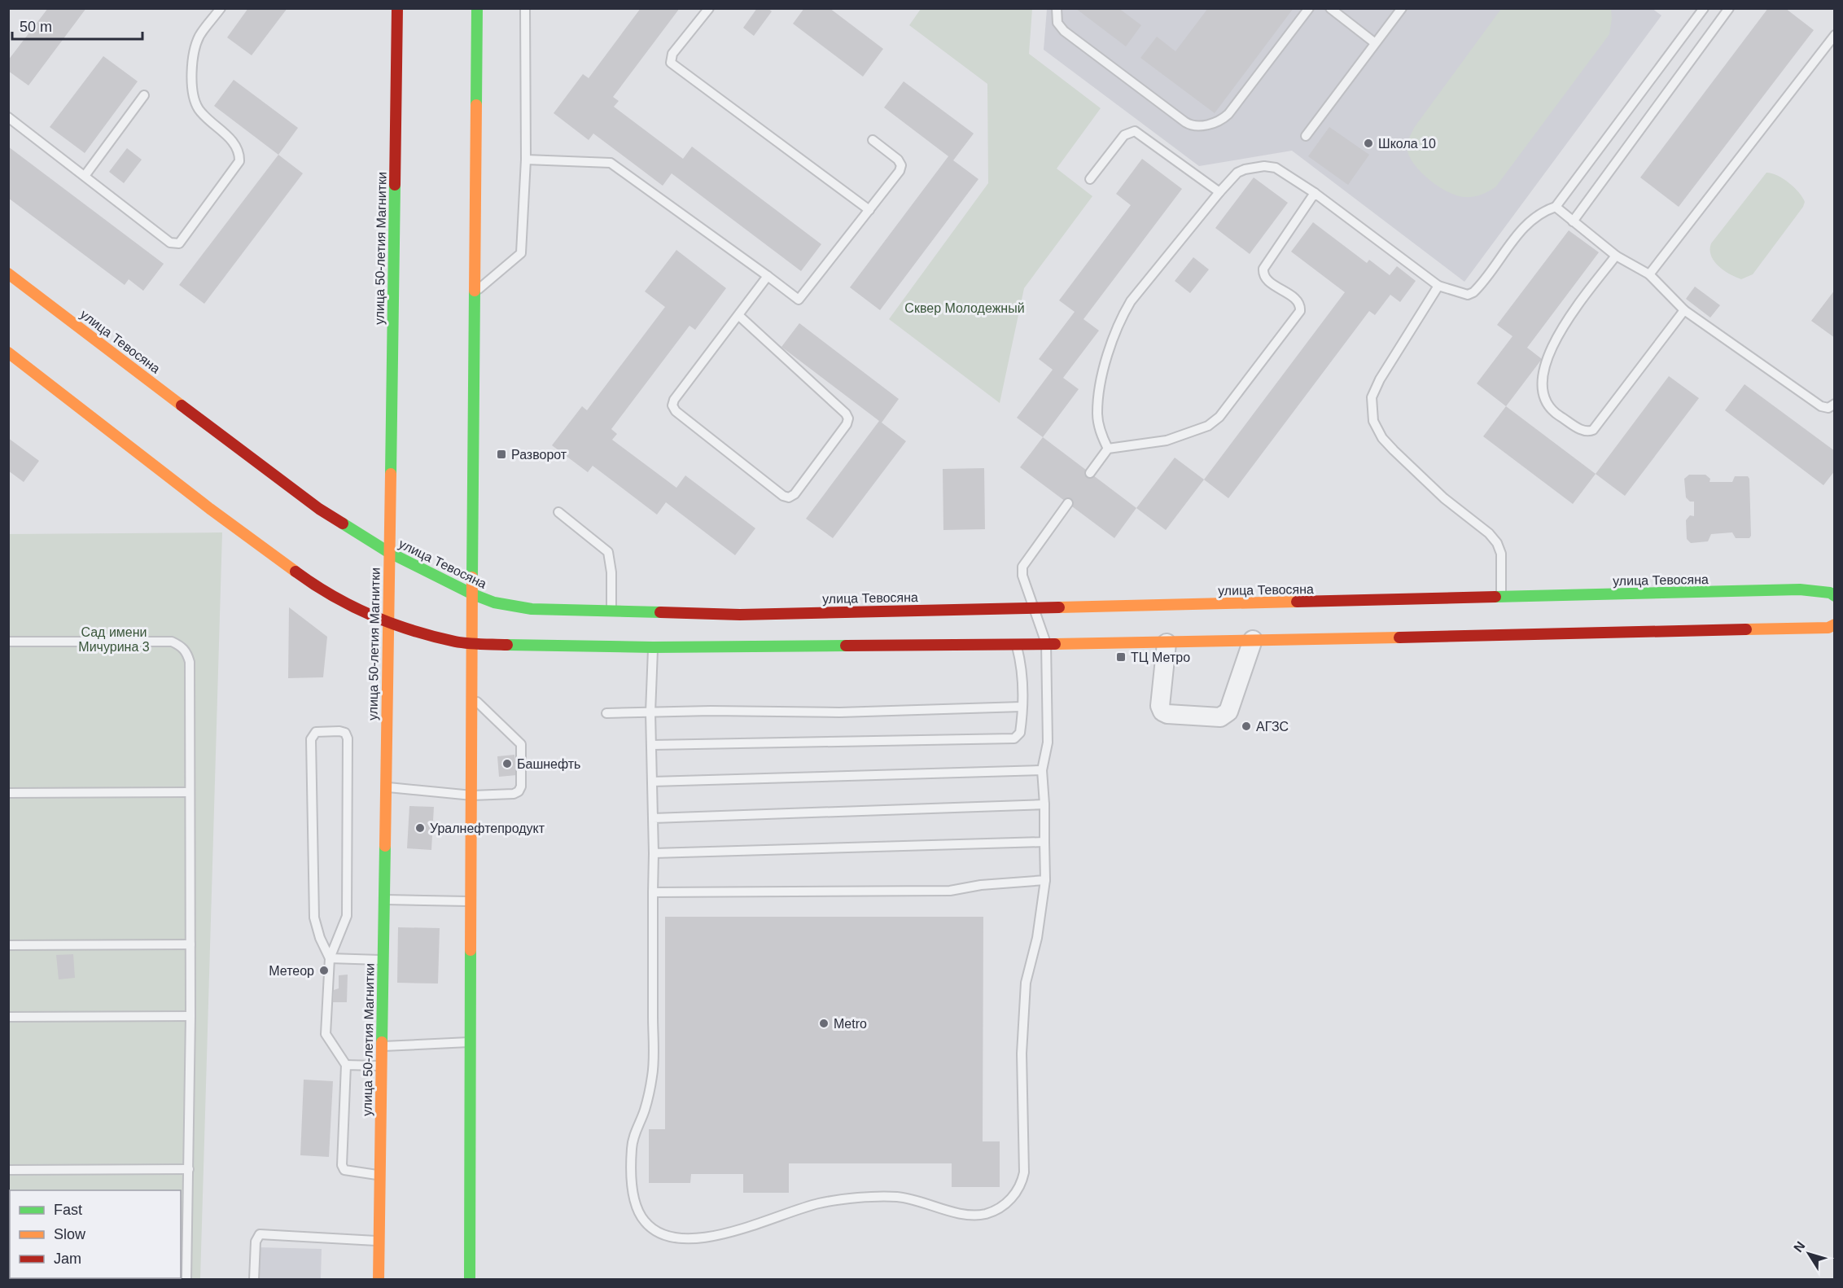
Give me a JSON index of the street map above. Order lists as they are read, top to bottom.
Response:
{
  "streets": {
    "main road": ["улица 50-летия Магнитки", "улица Тевосяна"]
  },
  "crossings": [
    ["улица 50-летия Магнитки", "улица Тевосяна"]
  ],
  "parks": ["Сквер Молодежный", "Сад имени Мичурина 3"],
  "places": {
    "other": [
      "Школа 10",
      "АГЗС",
      "Башнефть",
      "Уралнефтепродукт",
      "Метеор",
      "Metro"
    ],
    "transit": ["Разворот", "ТЦ Метро"]
  },
  "legend": ["Fast", "Slow", "Jam"],
  "scale_bar": "50 m",
  "north": "top left"
}
